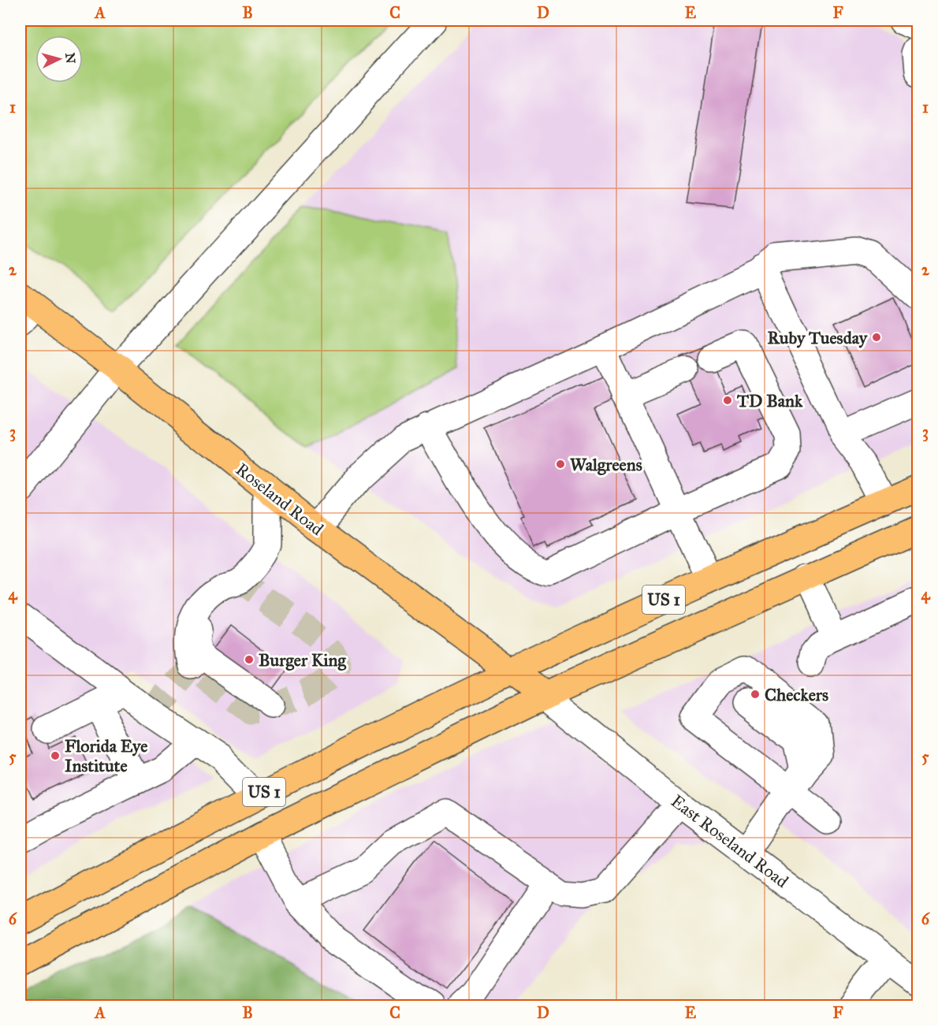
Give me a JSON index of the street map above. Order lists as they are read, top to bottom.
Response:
{
  "streets": {
    "main road": ["Roseland Road", "US 1"],
    "street": ["East Roseland Road"]
  },
  "crossings": [
    ["Roseland Road", "US 1"],
    ["Roseland Road", "East Roseland Road"],
    ["US 1", "East Roseland Road"]
  ],
  "places": [
    "Ruby Tuesday",
    "TD Bank",
    "Walgreens",
    "Burger King",
    "Checkers",
    "Florida Eye Institute"
  ],
  "north": "right",
  "grid": {
    "columns": [
      "A",
      "B",
      "C",
      "D",
      "E",
      "F"
    ],
    "rows": [
      "1",
      "2",
      "3",
      "4",
      "5",
      "6"
    ]
  }
}
